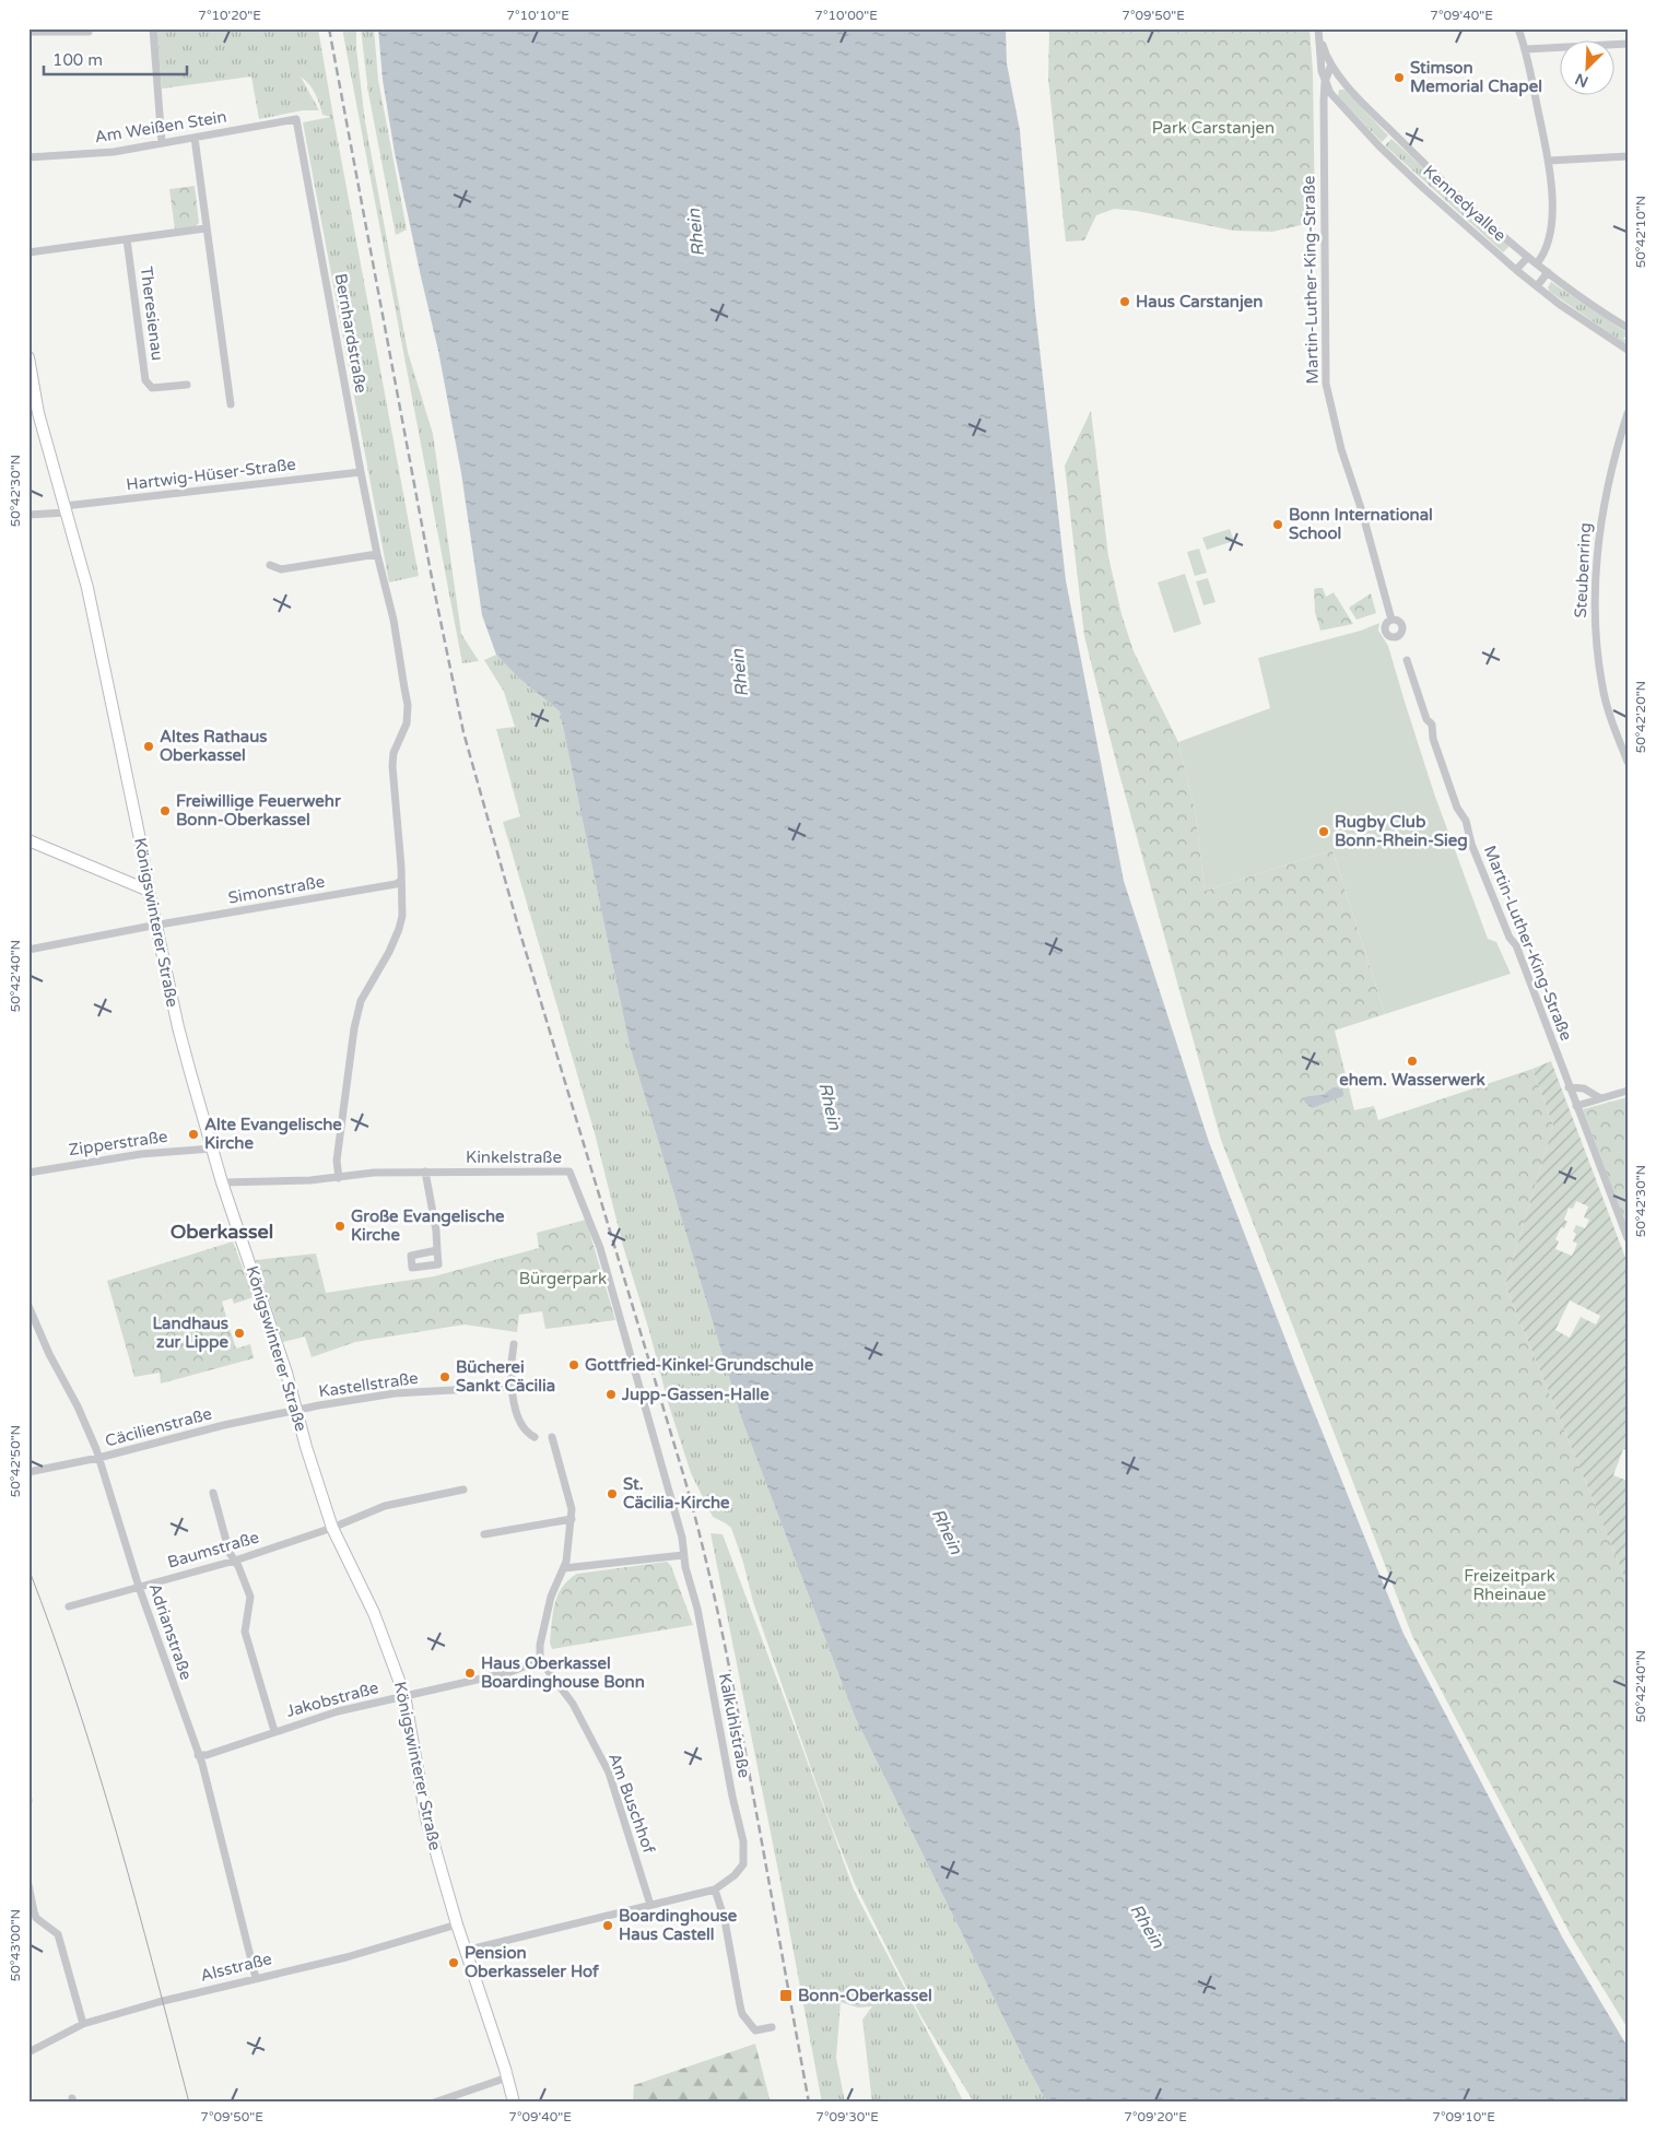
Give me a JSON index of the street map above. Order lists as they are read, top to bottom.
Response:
{
  "streets": {
    "main road": ["Königswinterer Straße"],
    "street": [
      "Am Weißen Stein",
      "Kennedyallee",
      "Martin-Luther-King-Straße",
      "Theresienau",
      "Bernhardstraße",
      "Hartwig-Hüser-Straße",
      "Steubenring",
      "Simonstraße",
      "Zipperstraße",
      "Kinkelstraße",
      "Kastellstraße",
      "Cäcilienstraße",
      "Baumstraße",
      "Adrianstraße",
      "Jakobstraße",
      "Kalkuhlstraße",
      "Am Buschhof",
      "Alsstraße"
    ]
  },
  "crossings": [
    ["Am Weißen Stein", "Bernhardstraße"],
    ["Kennedyallee", "Martin-Luther-King-Straße"],
    ["Bernhardstraße", "Hartwig-Hüser-Straße"],
    ["Bernhardstraße", "Simonstraße"],
    ["Bernhardstraße", "Kinkelstraße"],
    ["Hartwig-Hüser-Straße", "Königswinterer Straße"],
    ["Simonstraße", "Königswinterer Straße"],
    ["Königswinterer Straße", "Zipperstraße"],
    ["Königswinterer Straße", "Kinkelstraße"],
    ["Königswinterer Straße", "Kastellstraße"],
    ["Königswinterer Straße", "Cäcilienstraße"],
    ["Königswinterer Straße", "Baumstraße"],
    ["Königswinterer Straße", "Jakobstraße"],
    ["Königswinterer Straße", "Kalkuhlstraße"],
    ["Königswinterer Straße", "Alsstraße"],
    ["Kinkelstraße", "Kalkuhlstraße"],
    ["Kastellstraße", "Cäcilienstraße"],
    ["Cäcilienstraße", "Adrianstraße"],
    ["Baumstraße", "Adrianstraße"],
    ["Adrianstraße", "Jakobstraße"],
    ["Adrianstraße", "Alsstraße"],
    ["Jakobstraße", "Am Buschhof"],
    ["Kalkuhlstraße", "Am Buschhof"]
  ],
  "districts": ["Oberkassel"],
  "water": ["Rhein"],
  "parks": ["Park Carstanjen", "Bürgerpark", "Freizeitpark Rheinaue"],
  "places": {
    "other": [
      "Stimson Memorial Chapel",
      "Haus Carstanjen",
      "Bonn International School",
      "Altes Rathaus Oberkassel",
      "Freiwillige Feuerwehr Bonn-Oberkassel",
      "Rugby Club Bonn-Rhein-Sieg",
      "ehem. Wasserwerk",
      "Alte Evangelische Kirche",
      "Große Evangelische Kirche",
      "Landhaus zur Lippe",
      "Gottfried-Kinkel-Grundschule",
      "Bücherei Sankt Cäcilia",
      "Jupp-Gassen-Halle",
      "St. Cäcilia-Kirche",
      "Haus Oberkassel Boardinghouse Bonn",
      "Boardinghouse Haus Castell",
      "Pension Oberkasseler Hof"
    ],
    "transit": ["Bonn-Oberkassel"]
  },
  "scale_bar": "100 m",
  "north": "bottom left",
  "coordinates": [
    "7°10'20\"E",
    "7°10'10\"E",
    "7°10'00\"E",
    "7°09'50\"E",
    "7°09'40\"E",
    "50°42'10\"N",
    "50°42'30\"N",
    "50°42'20\"N",
    "50°42'40\"N",
    "50°42'50\"N",
    "50°43'00\"N",
    "7°09'30\"E",
    "7°09'20\"E",
    "7°09'10\"E"
  ]
}
